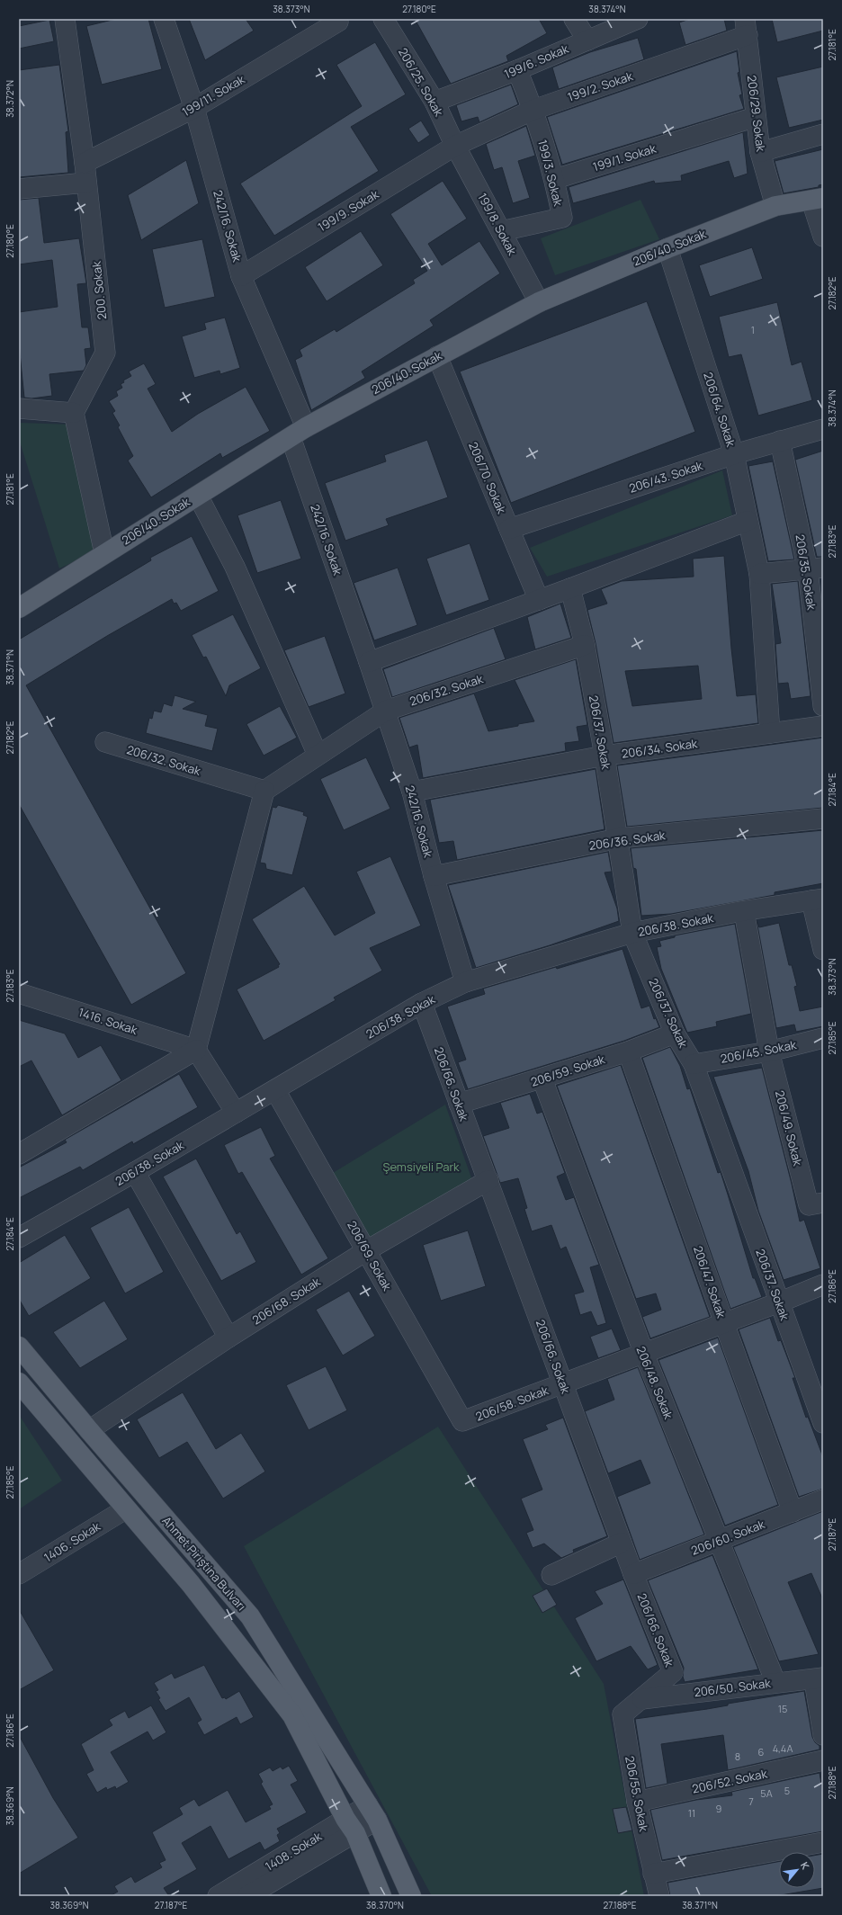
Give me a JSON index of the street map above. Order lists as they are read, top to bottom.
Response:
{
  "streets": {
    "main road": ["206/40. Sokak", "Ahmet Piriştina Bulvarı"],
    "street": [
      "199/6. Sokak",
      "206/25. Sokak",
      "199/2. Sokak",
      "199/11. Sokak",
      "206/29. Sokak",
      "199/1. Sokak",
      "199/3. Sokak",
      "199/9. Sokak",
      "199/8. Sokak",
      "242/16. Sokak",
      "200. Sokak",
      "206/64. Sokak",
      "206/43. Sokak",
      "206/70. Sokak",
      "206/35. Sokak",
      "206/32. Sokak",
      "206/37. Sokak",
      "206/34. Sokak",
      "206/36. Sokak",
      "206/38. Sokak",
      "1416. Sokak",
      "206/45. Sokak",
      "206/59. Sokak",
      "206/66. Sokak",
      "206/49. Sokak",
      "206/69. Sokak",
      "206/47. Sokak",
      "206/68. Sokak",
      "206/48. Sokak",
      "206/58. Sokak",
      "206/60. Sokak",
      "1406. Sokak",
      "206/50. Sokak",
      "206/52. Sokak",
      "206/55. Sokak",
      "1408. Sokak"
    ]
  },
  "crossings": [
    ["199/6. Sokak", "206/25. Sokak"],
    ["199/6. Sokak", "199/3. Sokak"],
    ["206/25. Sokak", "199/2. Sokak"],
    ["206/25. Sokak", "199/9. Sokak"],
    ["206/25. Sokak", "199/8. Sokak"],
    ["199/2. Sokak", "206/29. Sokak"],
    ["199/2. Sokak", "199/3. Sokak"],
    ["199/2. Sokak", "199/9. Sokak"],
    ["199/2. Sokak", "199/8. Sokak"],
    ["199/11. Sokak", "242/16. Sokak"],
    ["199/11. Sokak", "200. Sokak"],
    ["206/29. Sokak", "199/1. Sokak"],
    ["206/29. Sokak", "206/40. Sokak"],
    ["199/1. Sokak", "199/3. Sokak"],
    ["199/3. Sokak", "199/8. Sokak"],
    ["199/9. Sokak", "199/8. Sokak"],
    ["199/9. Sokak", "242/16. Sokak"],
    ["199/8. Sokak", "206/40. Sokak"],
    ["242/16. Sokak", "206/40. Sokak"],
    ["242/16. Sokak", "206/32. Sokak"],
    ["242/16. Sokak", "206/34. Sokak"],
    ["242/16. Sokak", "206/36. Sokak"],
    ["242/16. Sokak", "206/38. Sokak"],
    ["206/40. Sokak", "206/64. Sokak"],
    ["206/40. Sokak", "206/70. Sokak"],
    ["206/64. Sokak", "206/43. Sokak"],
    ["206/64. Sokak", "206/34. Sokak"],
    ["206/43. Sokak", "206/70. Sokak"],
    ["206/43. Sokak", "206/35. Sokak"],
    ["206/32. Sokak", "206/37. Sokak"],
    ["206/37. Sokak", "206/34. Sokak"],
    ["206/37. Sokak", "206/36. Sokak"],
    ["206/37. Sokak", "206/38. Sokak"],
    ["206/37. Sokak", "206/45. Sokak"],
    ["206/37. Sokak", "206/59. Sokak"],
    ["206/37. Sokak", "206/58. Sokak"],
    ["206/38. Sokak", "206/66. Sokak"],
    ["206/38. Sokak", "206/49. Sokak"],
    ["206/38. Sokak", "206/69. Sokak"],
    ["206/45. Sokak", "206/49. Sokak"],
    ["206/59. Sokak", "206/66. Sokak"],
    ["206/59. Sokak", "206/47. Sokak"],
    ["206/59. Sokak", "206/48. Sokak"],
    ["206/66. Sokak", "206/68. Sokak"],
    ["206/66. Sokak", "206/58. Sokak"],
    ["206/66. Sokak", "206/60. Sokak"],
    ["206/66. Sokak", "206/50. Sokak"],
    ["206/66. Sokak", "206/55. Sokak"],
    ["206/69. Sokak", "206/68. Sokak"],
    ["206/69. Sokak", "206/58. Sokak"],
    ["206/47. Sokak", "206/58. Sokak"],
    ["206/47. Sokak", "206/60. Sokak"],
    ["206/68. Sokak", "Ahmet Piriştina Bulvarı"],
    ["206/48. Sokak", "206/58. Sokak"],
    ["206/48. Sokak", "206/60. Sokak"],
    ["206/48. Sokak", "206/50. Sokak"],
    ["1406. Sokak", "Ahmet Piriştina Bulvarı"],
    ["Ahmet Piriştina Bulvarı", "1408. Sokak"],
    ["206/50. Sokak", "206/55. Sokak"],
    ["206/52. Sokak", "206/55. Sokak"]
  ],
  "parks": ["Şemsiyeli Park"],
  "house_numbers": [
    "1",
    "15",
    "4,4A",
    "6",
    "8",
    "5",
    "5A",
    "7",
    "9",
    "11"
  ],
  "north": "top right",
  "coordinates": [
    "38.373°N",
    "27.180°E",
    "38.374°N",
    "27.181°E",
    "38.372°N",
    "27.182°E",
    "27.183°E",
    "38.371°N",
    "27.184°E",
    "27.185°E",
    "27.186°E",
    "27.187°E",
    "27.188°E",
    "38.369°N",
    "38.370°N"
  ]
}
